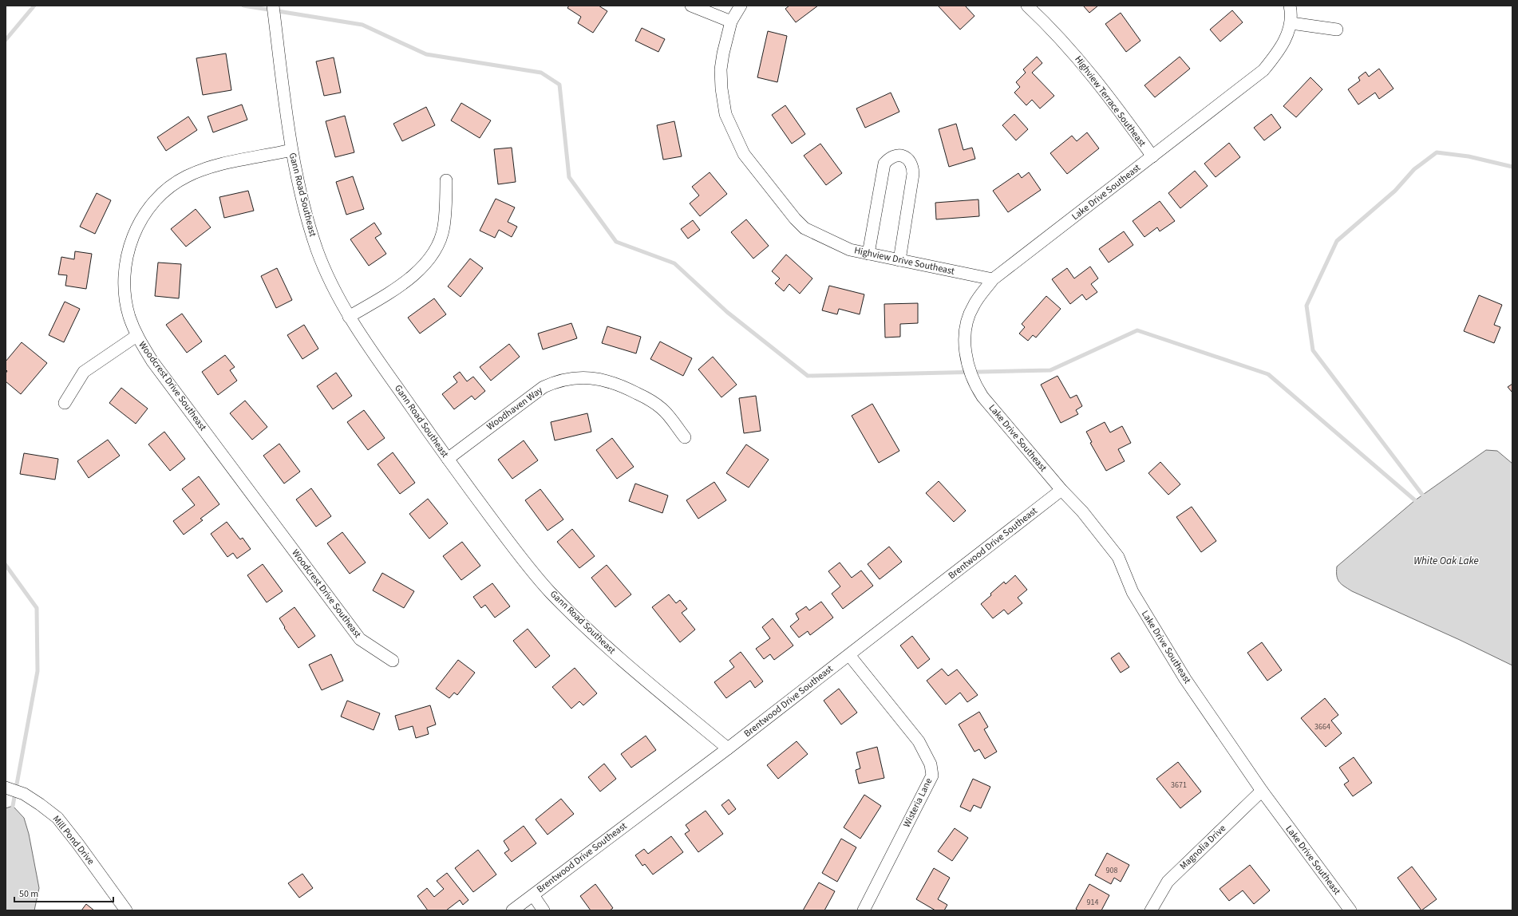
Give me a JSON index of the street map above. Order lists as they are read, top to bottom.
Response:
{
  "streets": {
    "street": [
      "Highview Terrace Southeast",
      "Lake Drive Southeast",
      "Gann Road Southeast",
      "Highview Drive Southeast",
      "Woodcrest Drive Southeast",
      "Woodhaven Way",
      "Brentwood Drive Southeast",
      "Wisteria Lane",
      "Mill Pond Drive",
      "Magnolia Drive"
    ]
  },
  "crossings": [
    ["Highview Terrace Southeast", "Lake Drive Southeast"],
    ["Lake Drive Southeast", "Highview Drive Southeast"],
    ["Lake Drive Southeast", "Brentwood Drive Southeast"],
    ["Lake Drive Southeast", "Magnolia Drive"],
    ["Gann Road Southeast", "Woodcrest Drive Southeast"],
    ["Gann Road Southeast", "Woodhaven Way"],
    ["Gann Road Southeast", "Brentwood Drive Southeast"],
    ["Brentwood Drive Southeast", "Wisteria Lane"]
  ],
  "water": ["White Oak Lake"],
  "house_numbers": [
    "3664",
    "3671",
    "908",
    "914"
  ],
  "scale_bar": "50 m"
}
